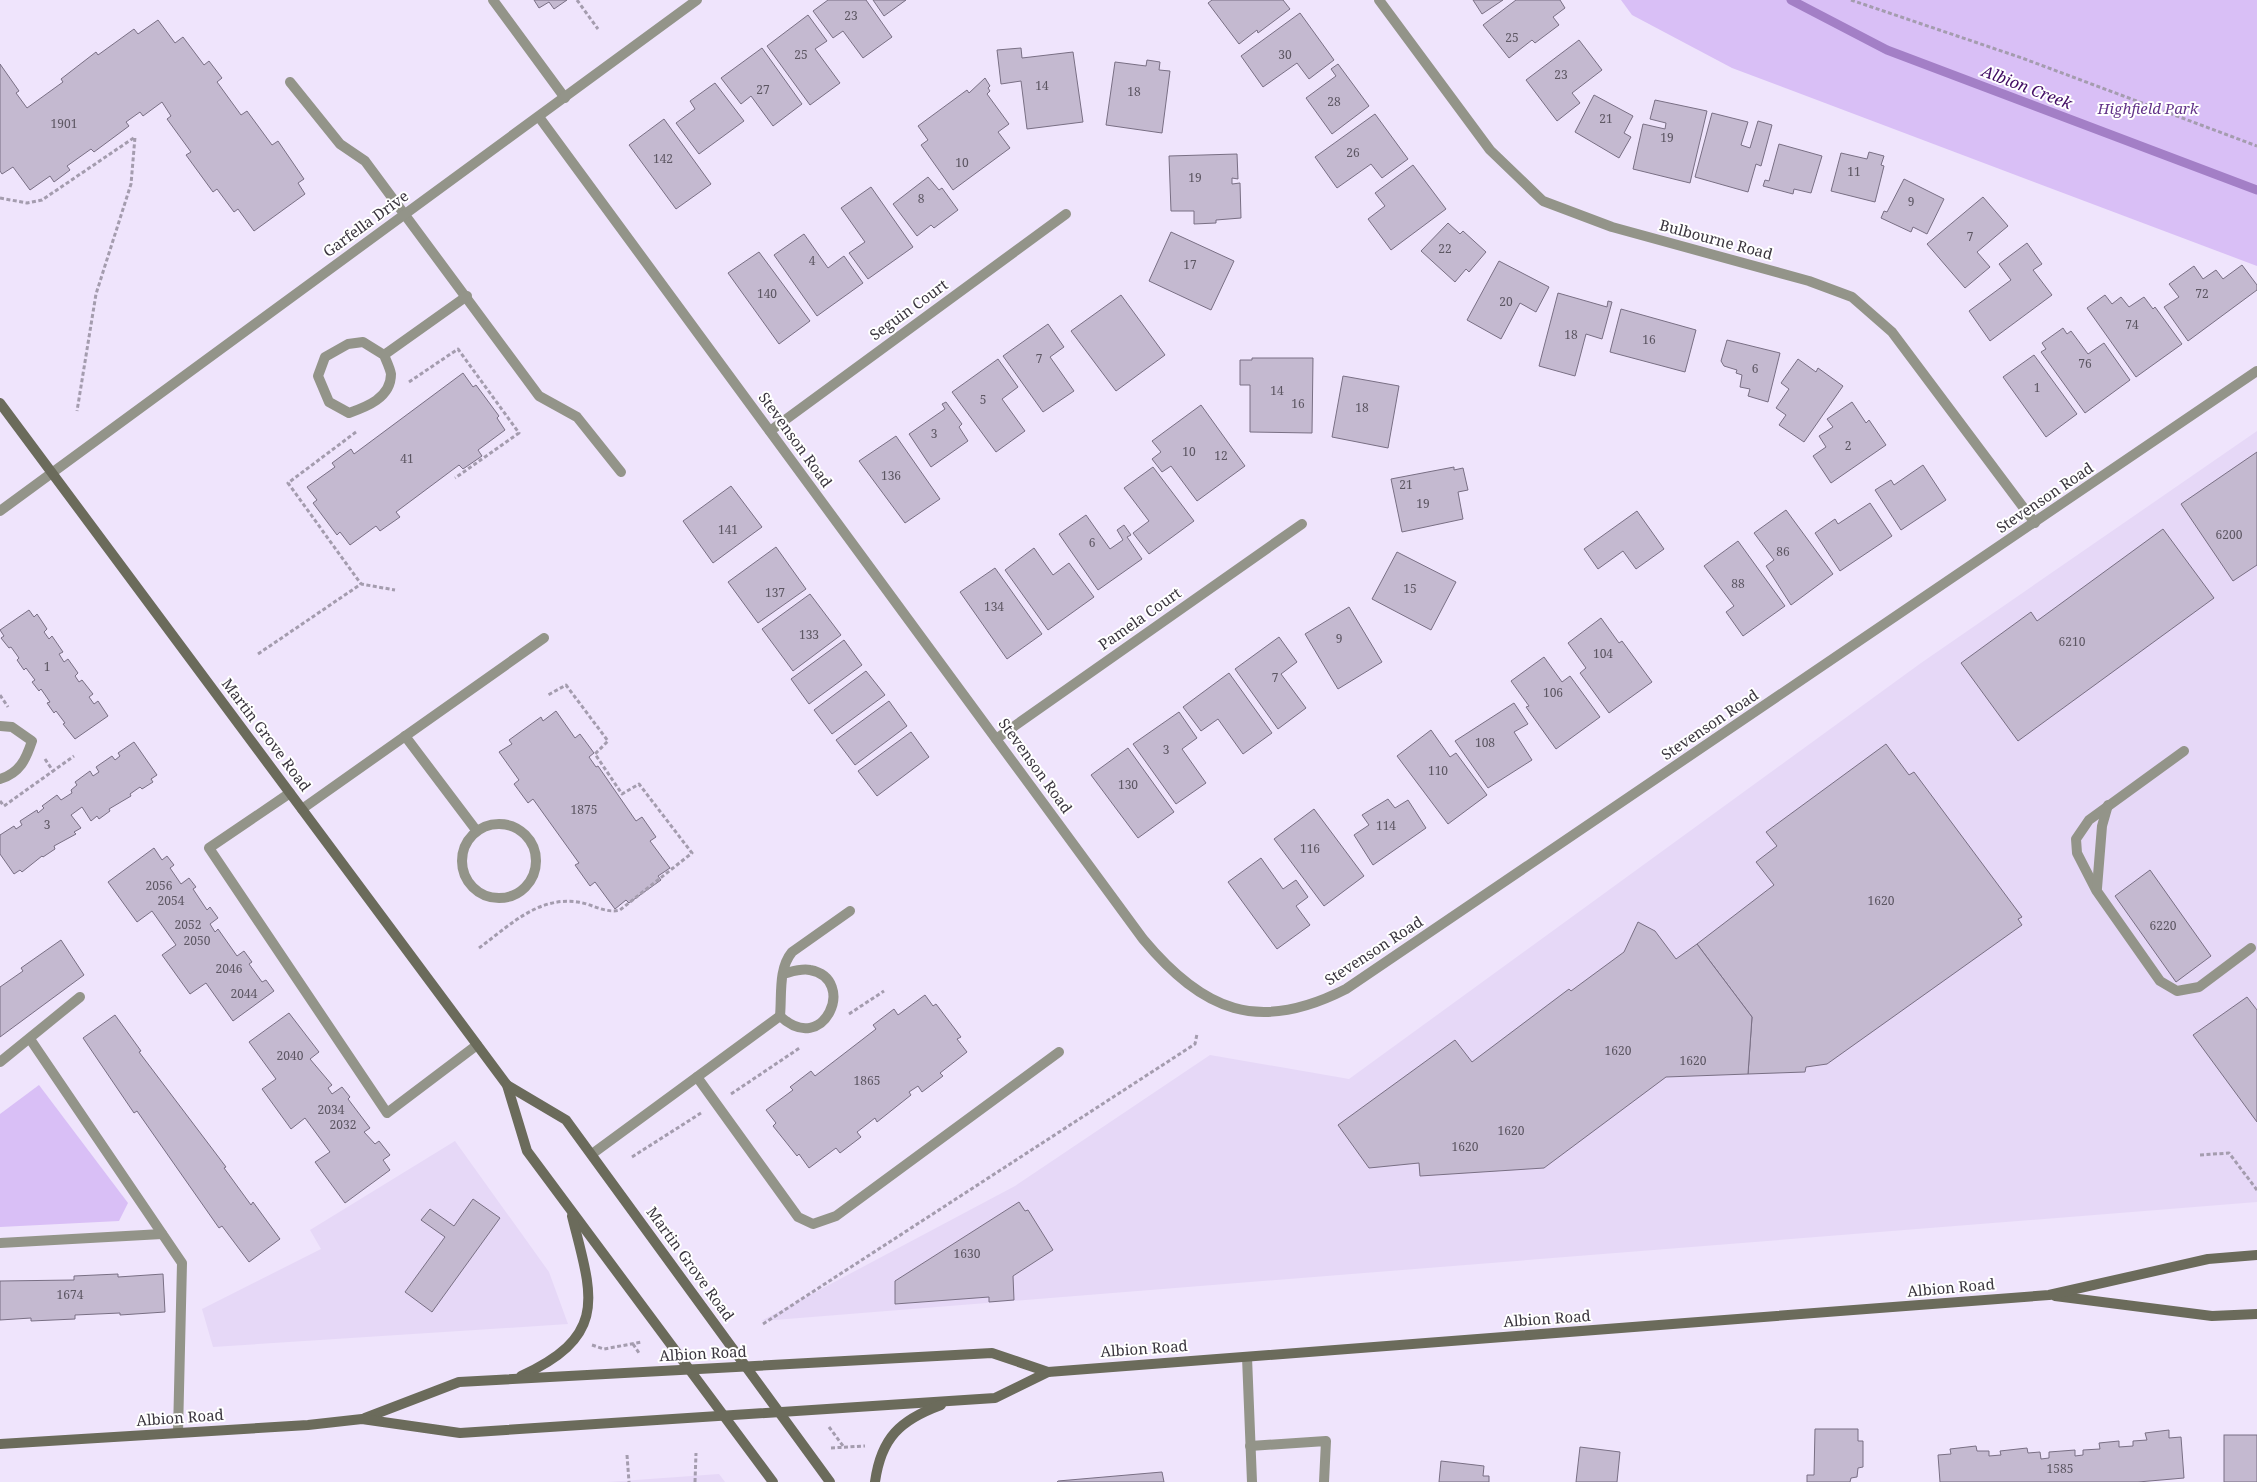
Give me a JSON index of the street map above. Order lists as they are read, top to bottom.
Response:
{
  "streets": {
    "main road": ["Martin Grove Road", "Albion Road"],
    "street": [
      "Garfella Drive",
      "Bulbourne Road",
      "Seguin Court",
      "Stevenson Road",
      "Pamela Court"
    ]
  },
  "crossings": [
    ["Garfella Drive", "Stevenson Road"],
    ["Garfella Drive", "Martin Grove Road"],
    ["Bulbourne Road", "Stevenson Road"],
    ["Seguin Court", "Stevenson Road"],
    ["Stevenson Road", "Pamela Court"],
    ["Martin Grove Road", "Albion Road"]
  ],
  "water": ["Albion Creek"],
  "parks": ["Highfield Park"],
  "house_numbers": [
    "23",
    "25",
    "25",
    "30",
    "23",
    "14",
    "27",
    "18",
    "28",
    "21",
    "1901",
    "19",
    "26",
    "142",
    "10",
    "11",
    "19",
    "8",
    "9",
    "7",
    "22",
    "4",
    "17",
    "140",
    "72",
    "20",
    "74",
    "18",
    "16",
    "7",
    "76",
    "6",
    "1",
    "14",
    "5",
    "16",
    "18",
    "3",
    "2",
    "10",
    "12",
    "41",
    "136",
    "21",
    "19",
    "141",
    "6200",
    "6",
    "86",
    "88",
    "15",
    "137",
    "134",
    "133",
    "9",
    "6210",
    "104",
    "1",
    "7",
    "106",
    "108",
    "3",
    "110",
    "130",
    "1875",
    "3",
    "114",
    "116",
    "2056",
    "2054",
    "1620",
    "2052",
    "6220",
    "2050",
    "2046",
    "2044",
    "1620",
    "2040",
    "1620",
    "1865",
    "2034",
    "2032",
    "1620",
    "1620",
    "1630",
    "1674",
    "1585"
  ]
}
